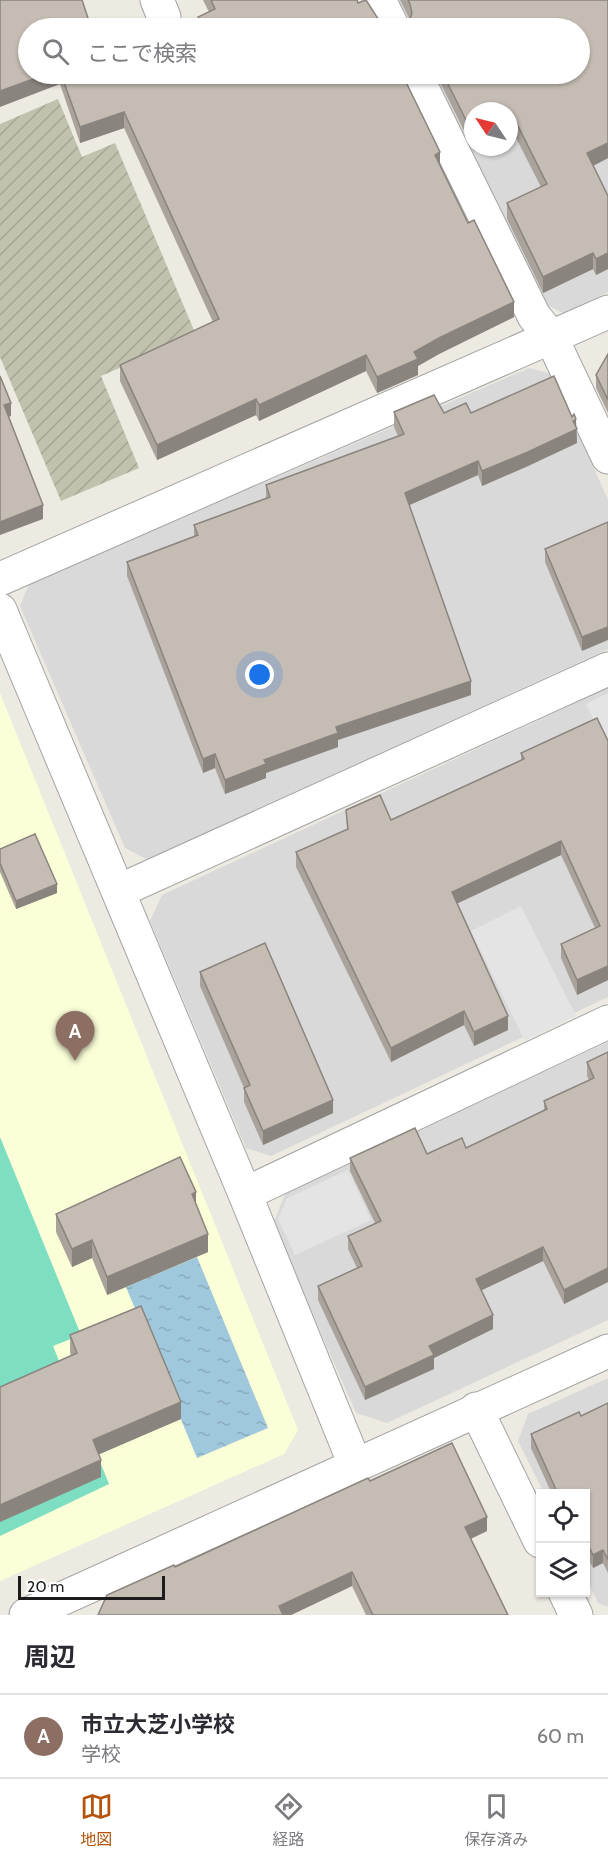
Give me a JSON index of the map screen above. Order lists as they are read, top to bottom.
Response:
{
  "scale_bar": "20 m",
  "north": "top left",
  "page": {
    "search": "ここで検索",
    "pins": "A",
    "scale": "20 m",
    "heading": "周辺",
    "list": [
      {
        "mark": "A",
        "name": "市立大芝小学校",
        "note": "学校",
        "value": "60 m"
      }
    ],
    "nav": ["地図", "経路", "保存済み"]
  }
}
